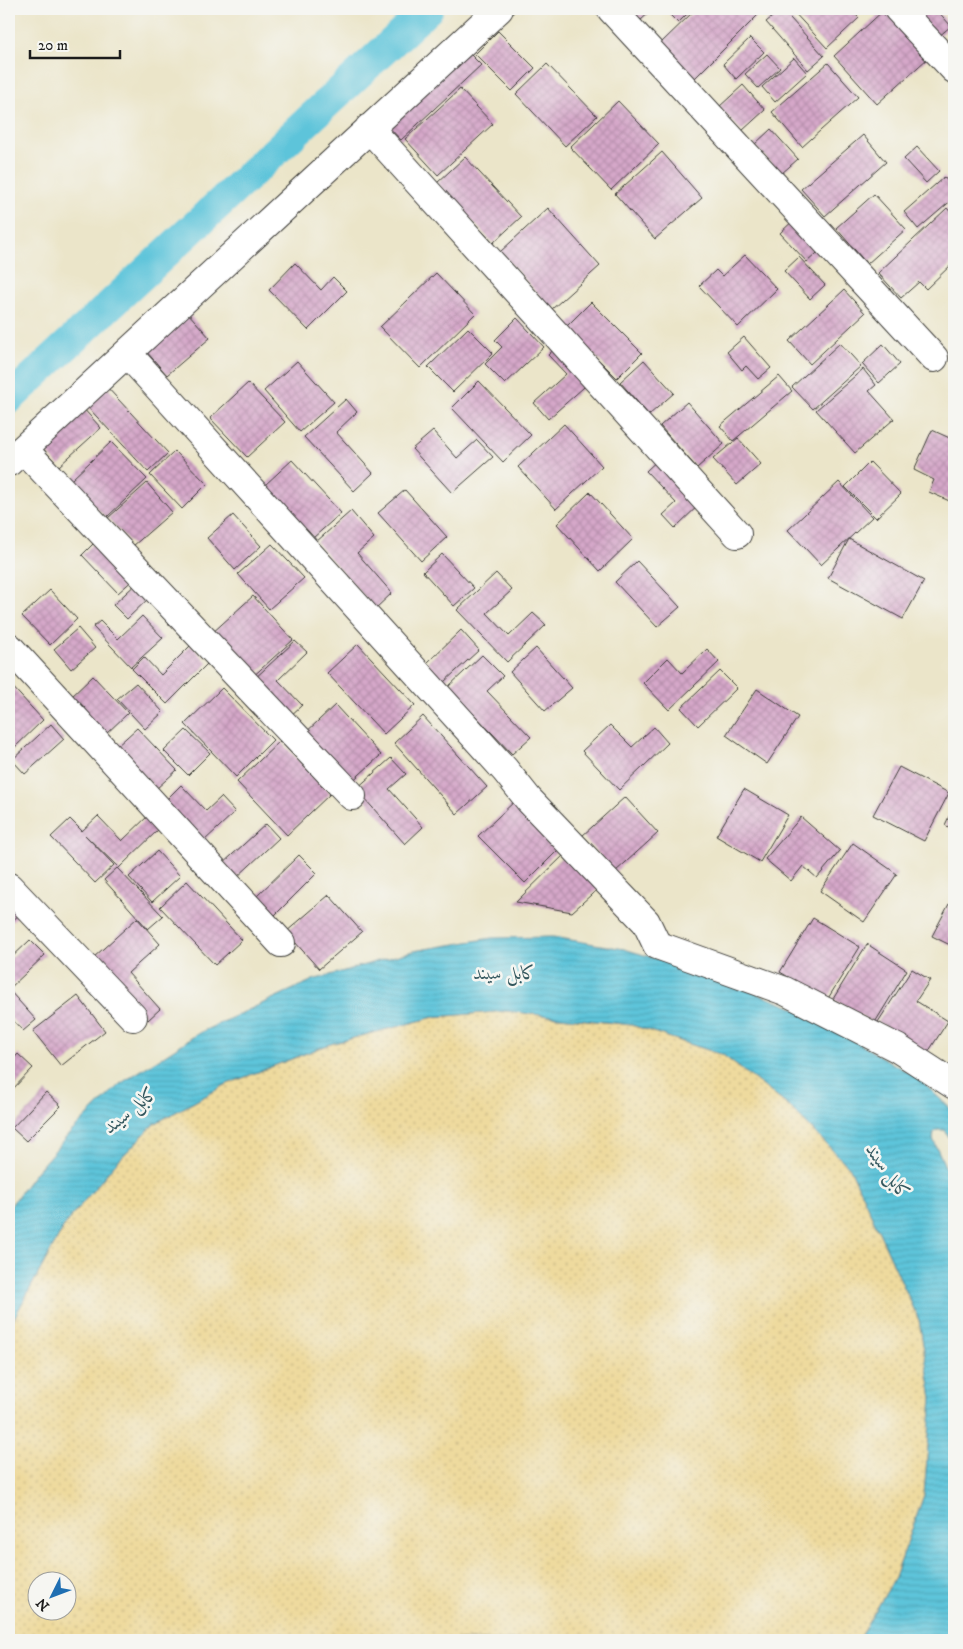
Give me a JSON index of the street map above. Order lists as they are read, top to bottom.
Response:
{
  "water": ["کابل سيند"],
  "scale_bar": "20 m",
  "north": "bottom left"
}
